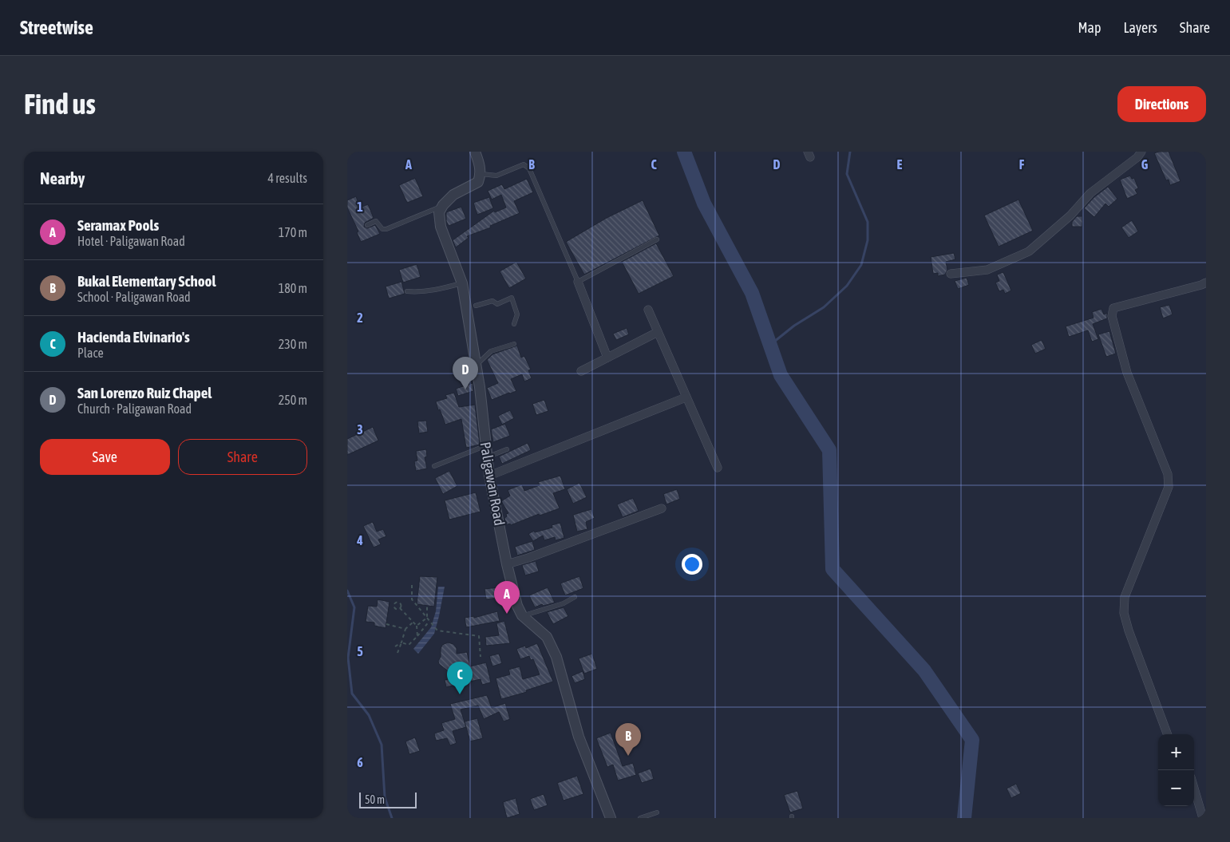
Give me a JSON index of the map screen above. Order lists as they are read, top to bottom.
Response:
{
  "streets": {
    "street": ["Paligawan Road"]
  },
  "scale_bar": "50 m",
  "page": {
    "header": "Streetwise",
    "nav": ["Map", "Layers", "Share"],
    "buttons": [
      "Directions",
      ["Save", "Share"]
    ],
    "title": "Find us",
    "heading": ["Nearby", "4 results"],
    "list": [
      {
        "mark": "A",
        "name": "Seramax Pools",
        "note": "Hotel · Paligawan Road",
        "value": "170 m"
      },
      {
        "mark": "B",
        "name": "Bukal Elementary School",
        "note": "School · Paligawan Road",
        "value": "180 m"
      },
      {
        "mark": "C",
        "name": "Hacienda Elvinario's",
        "note": "Place",
        "value": "230 m"
      },
      {
        "mark": "D",
        "name": "San Lorenzo Ruiz Chapel",
        "note": "Church · Paligawan Road",
        "value": "250 m"
      }
    ],
    "pins": [
      "D",
      "A",
      "C",
      "B"
    ],
    "map_buttons": ["+", "−"],
    "scale": "50 m"
  },
  "grid": {
    "columns": [
      "A",
      "B",
      "C",
      "D",
      "E",
      "F",
      "G"
    ],
    "rows": [
      "1",
      "2",
      "3",
      "4",
      "5",
      "6"
    ]
  }
}
